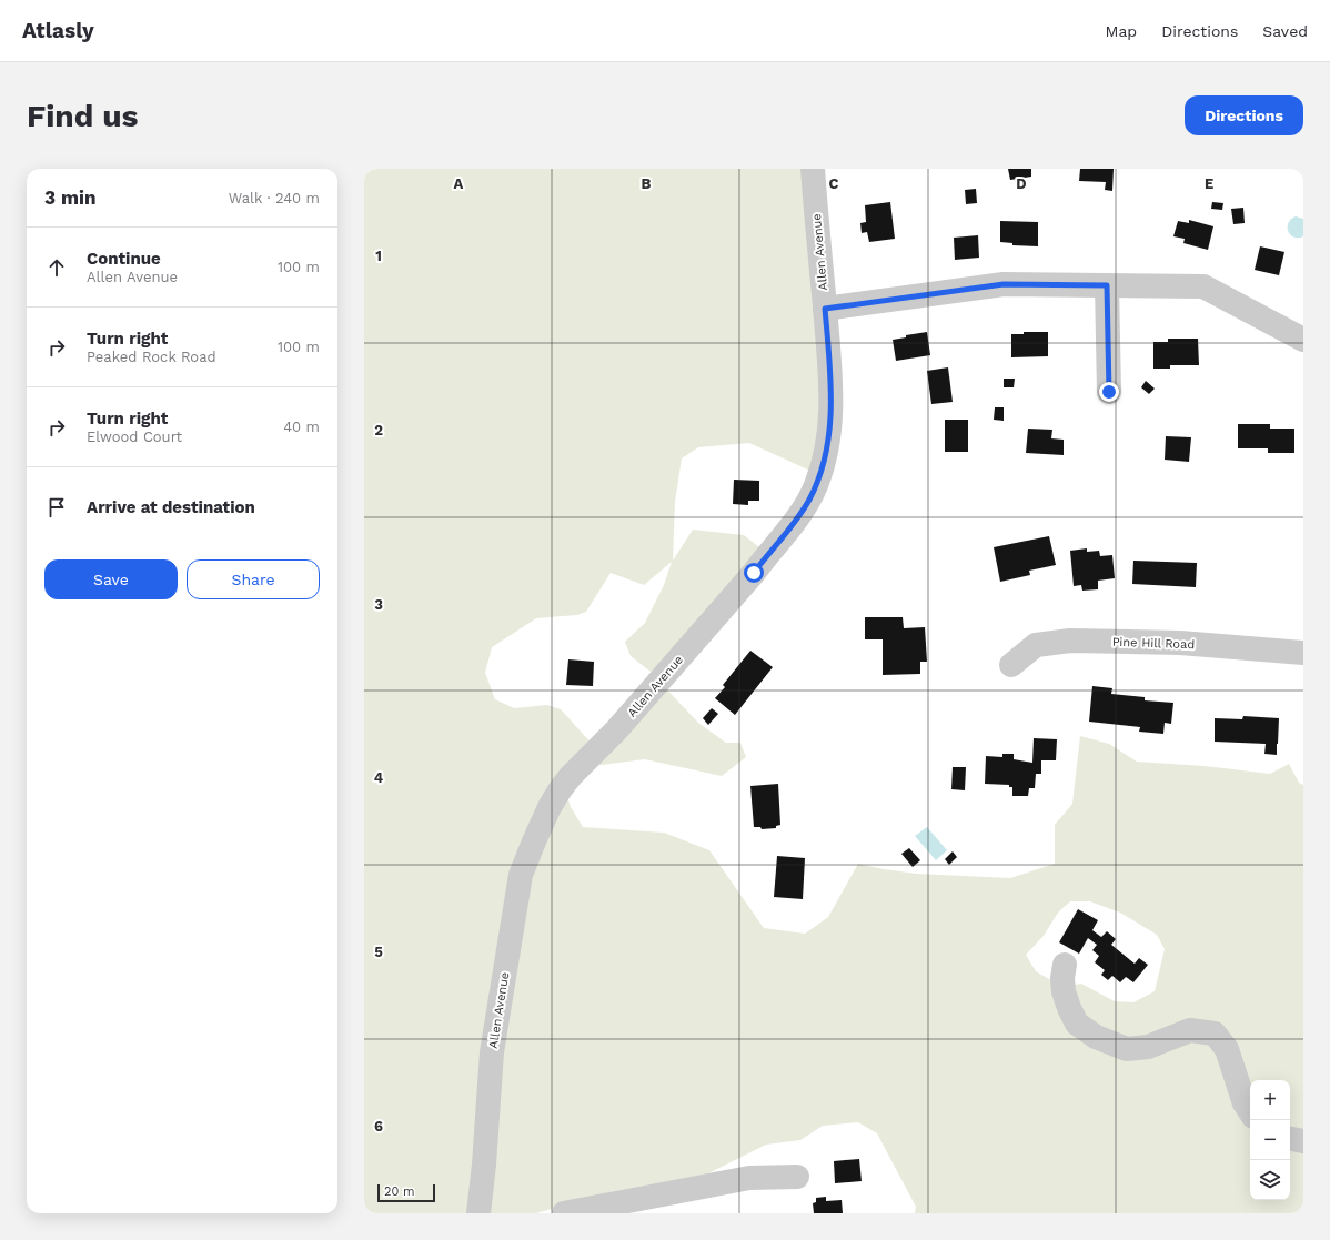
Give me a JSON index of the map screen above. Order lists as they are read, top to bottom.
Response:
{
  "streets": {
    "street": ["Allen Avenue", "Pine Hill Road"]
  },
  "scale_bar": "20 m",
  "page": {
    "header": "Atlasly",
    "nav": ["Map", "Directions", "Saved"],
    "buttons": [
      "Directions",
      ["Save", "Share"]
    ],
    "title": "Find us",
    "heading": ["3 min", "Walk · 240 m"],
    "list": [
      ["Continue", "Allen Avenue", "100 m"],
      ["Turn right", "Peaked Rock Road", "100 m"],
      ["Turn right", "Elwood Court", "40 m"],
      "Arrive at destination"
    ],
    "map_buttons": ["+", "−"],
    "scale": "20 m"
  },
  "grid": {
    "columns": [
      "A",
      "B",
      "C",
      "D",
      "E"
    ],
    "rows": [
      "1",
      "2",
      "3",
      "4",
      "5",
      "6"
    ]
  }
}
